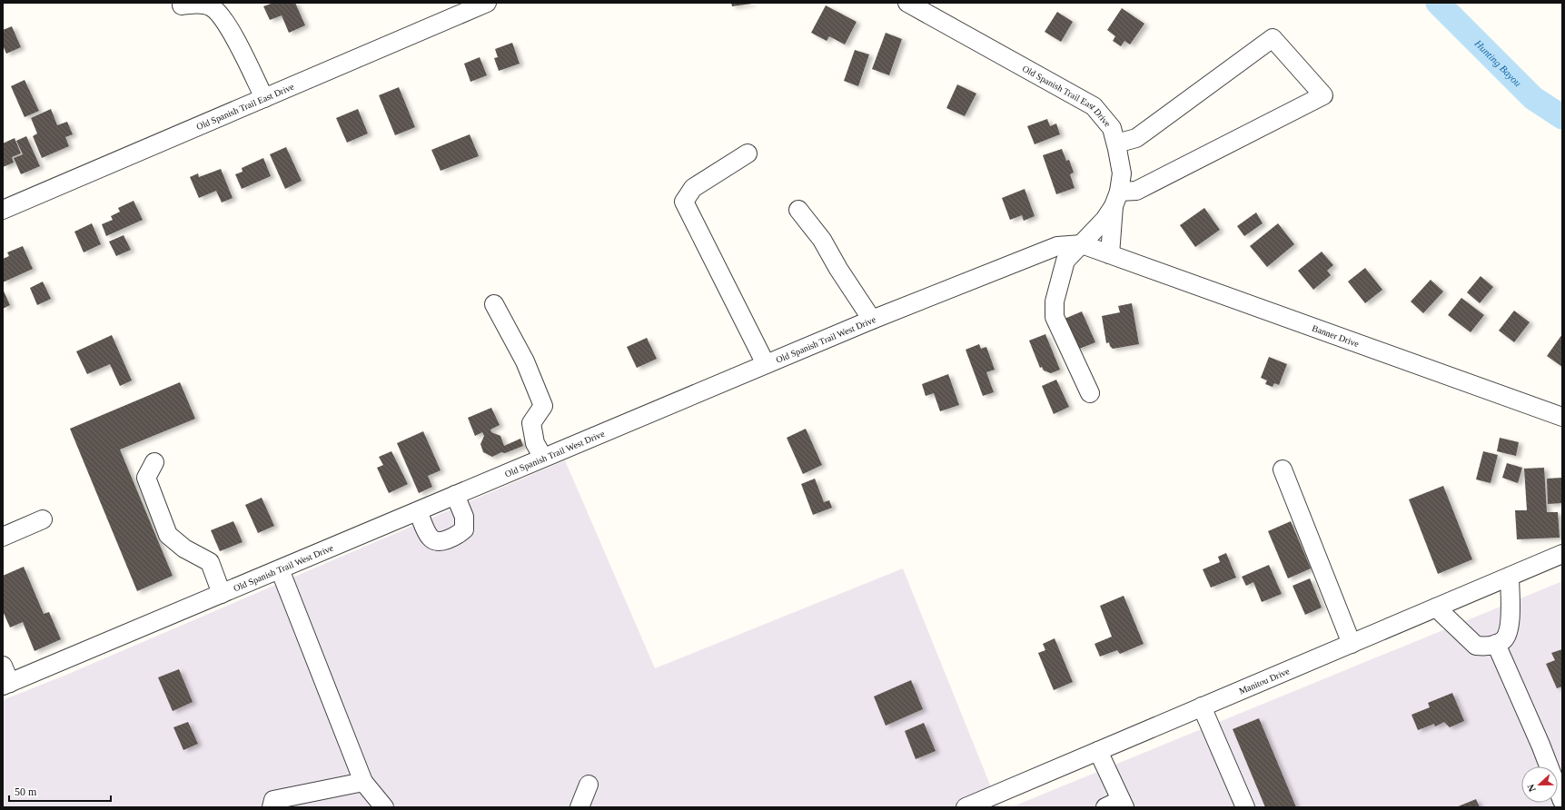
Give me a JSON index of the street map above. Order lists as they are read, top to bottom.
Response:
{
  "streets": {
    "street": [
      "Old Spanish Trail East Drive",
      "Banner Drive",
      "Old Spanish Trail West Drive",
      "Manitou Drive"
    ]
  },
  "crossings": [
    ["Old Spanish Trail East Drive", "Banner Drive"],
    ["Old Spanish Trail East Drive", "Old Spanish Trail West Drive"],
    ["Banner Drive", "Old Spanish Trail West Drive"]
  ],
  "water": ["Hunting Bayou"],
  "scale_bar": "50 m",
  "north": "left"
}
